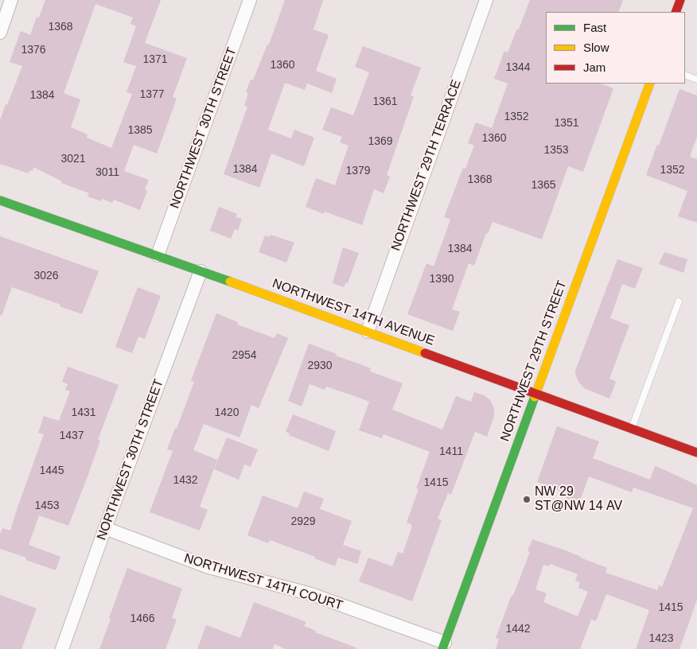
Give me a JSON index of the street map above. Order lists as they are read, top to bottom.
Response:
{
  "streets": {
    "street": [
      "NORTHWEST 30TH STREET",
      "NORTHWEST 29TH TERRACE",
      "NORTHWEST 14TH AVENUE",
      "NORTHWEST 29TH STREET",
      "NORTHWEST 14TH COURT"
    ]
  },
  "crossings": [
    ["NORTHWEST 30TH STREET", "NORTHWEST 14TH AVENUE"],
    ["NORTHWEST 30TH STREET", "NORTHWEST 14TH COURT"],
    ["NORTHWEST 29TH TERRACE", "NORTHWEST 14TH AVENUE"],
    ["NORTHWEST 14TH AVENUE", "NORTHWEST 29TH STREET"],
    ["NORTHWEST 29TH STREET", "NORTHWEST 14TH COURT"]
  ],
  "places": ["NW 29 ST@NW 14 AV"],
  "house_numbers": [
    "1368",
    "1376",
    "1371",
    "1360",
    "1344",
    "1377",
    "1384",
    "1361",
    "1352",
    "1351",
    "1385",
    "1360",
    "1369",
    "1353",
    "3021",
    "1384",
    "1352",
    "1379",
    "3011",
    "1368",
    "1365",
    "1384",
    "3026",
    "1390",
    "2954",
    "2930",
    "1431",
    "1420",
    "1437",
    "1411",
    "1445",
    "1432",
    "1415",
    "1453",
    "2929",
    "1415",
    "1466",
    "1442",
    "1423"
  ],
  "legend": ["Fast", "Slow", "Jam"]
}
